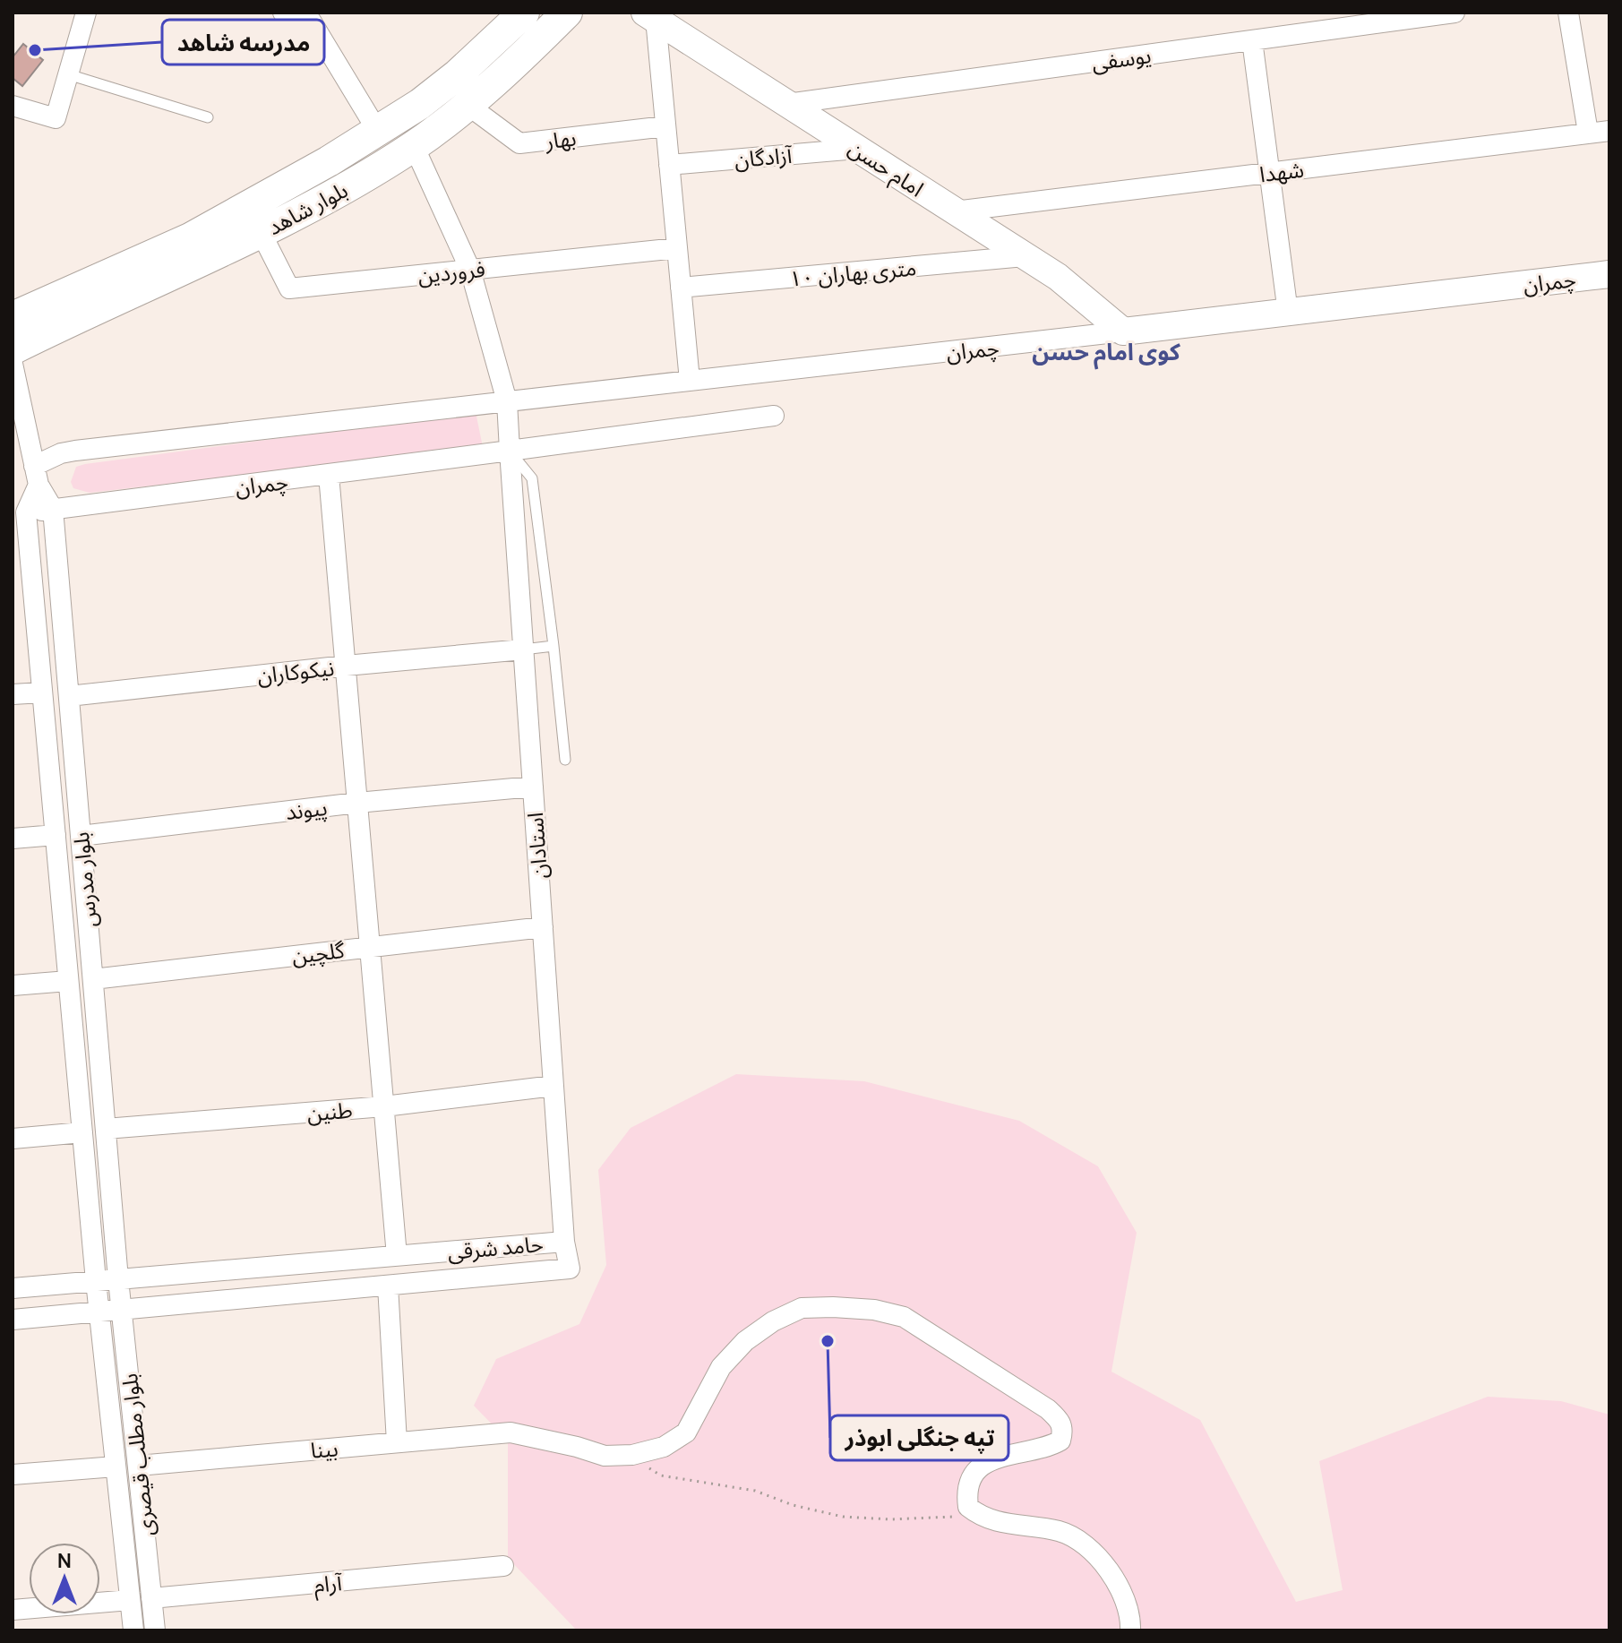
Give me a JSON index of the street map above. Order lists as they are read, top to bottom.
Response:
{
  "streets": {
    "main road": ["بلوار شاهد"],
    "street": [
      "یوسفی",
      "بهار",
      "آزادگان",
      "امام حسن",
      "شهدا",
      "فروردین",
      "۱۰ متری بهاران",
      "چمران",
      "نیکوکاران",
      "پیوند",
      "استادان",
      "بلوار مدرس",
      "گلچین",
      "طنین",
      "حامد شرقی",
      "بینا",
      "بلوار مطلب قیصری",
      "آرام"
    ]
  },
  "crossings": [
    ["یوسفی", "امام حسن"],
    ["بهار", "بلوار شاهد"],
    ["آزادگان", "امام حسن"],
    ["امام حسن", "شهدا"],
    ["امام حسن", "۱۰ متری بهاران"],
    ["امام حسن", "چمران"],
    ["بلوار شاهد", "فروردین"],
    ["چمران", "استادان"],
    ["چمران", "بلوار مدرس"],
    ["نیکوکاران", "استادان"],
    ["نیکوکاران", "بلوار مدرس"],
    ["پیوند", "استادان"],
    ["پیوند", "بلوار مدرس"],
    ["استادان", "گلچین"],
    ["استادان", "طنین"],
    ["استادان", "حامد شرقی"],
    ["بلوار مدرس", "گلچین"],
    ["بلوار مدرس", "طنین"],
    ["بلوار مدرس", "حامد شرقی"],
    ["بلوار مدرس", "بلوار مطلب قیصری"],
    ["حامد شرقی", "بلوار مطلب قیصری"],
    ["بینا", "بلوار مطلب قیصری"],
    ["بلوار مطلب قیصری", "آرام"]
  ],
  "districts": ["کوی امام حسن"],
  "places": ["مدرسه شاهد", "تپه جنگلی ابوذر"],
  "north": "top"
}
